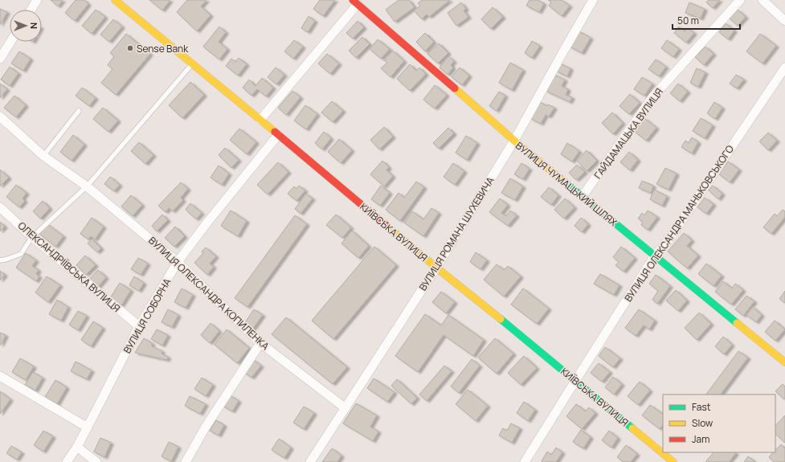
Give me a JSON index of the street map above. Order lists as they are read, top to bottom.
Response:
{
  "streets": {
    "main road": ["ВУЛИЦЯ ЧУМАЦЬКИЙ ШЛЯХ", "КИЇВСЬКА ВУЛИЦЯ"],
    "street": [
      "ГАЙДАМАЦЬКА ВУЛИЦЯ",
      "ВУЛИЦЯ ОЛЕКСАНДРА МАНЬКОВСЬКОГО",
      "ВУЛИЦЯ РОМАНА ШУХЕВИЧА",
      "ОЛЕКСАНДРІЇВСЬКА ВУЛИЦЯ",
      "ВУЛИЦЯ ОЛЕКСАНДРА КОПИЛЕНКА",
      "ВУЛИЦЯ СОБОРНА"
    ]
  },
  "crossings": [
    ["ГАЙДАМАЦЬКА ВУЛИЦЯ", "ВУЛИЦЯ ЧУМАЦЬКИЙ ШЛЯХ"],
    ["ВУЛИЦЯ ЧУМАЦЬКИЙ ШЛЯХ", "ВУЛИЦЯ ОЛЕКСАНДРА МАНЬКОВСЬКОГО"],
    ["ВУЛИЦЯ ЧУМАЦЬКИЙ ШЛЯХ", "ВУЛИЦЯ РОМАНА ШУХЕВИЧА"],
    ["ВУЛИЦЯ ОЛЕКСАНДРА МАНЬКОВСЬКОГО", "КИЇВСЬКА ВУЛИЦЯ"],
    ["КИЇВСЬКА ВУЛИЦЯ", "ВУЛИЦЯ РОМАНА ШУХЕВИЧА"],
    ["КИЇВСЬКА ВУЛИЦЯ", "ВУЛИЦЯ СОБОРНА"],
    ["ВУЛИЦЯ РОМАНА ШУХЕВИЧА", "ВУЛИЦЯ ОЛЕКСАНДРА КОПИЛЕНКА"],
    ["ОЛЕКСАНДРІЇВСЬКА ВУЛИЦЯ", "ВУЛИЦЯ СОБОРНА"],
    ["ВУЛИЦЯ ОЛЕКСАНДРА КОПИЛЕНКА", "ВУЛИЦЯ СОБОРНА"]
  ],
  "places": ["Sense Bank"],
  "legend": ["Fast", "Slow", "Jam"],
  "scale_bar": "50 m",
  "north": "right"
}
